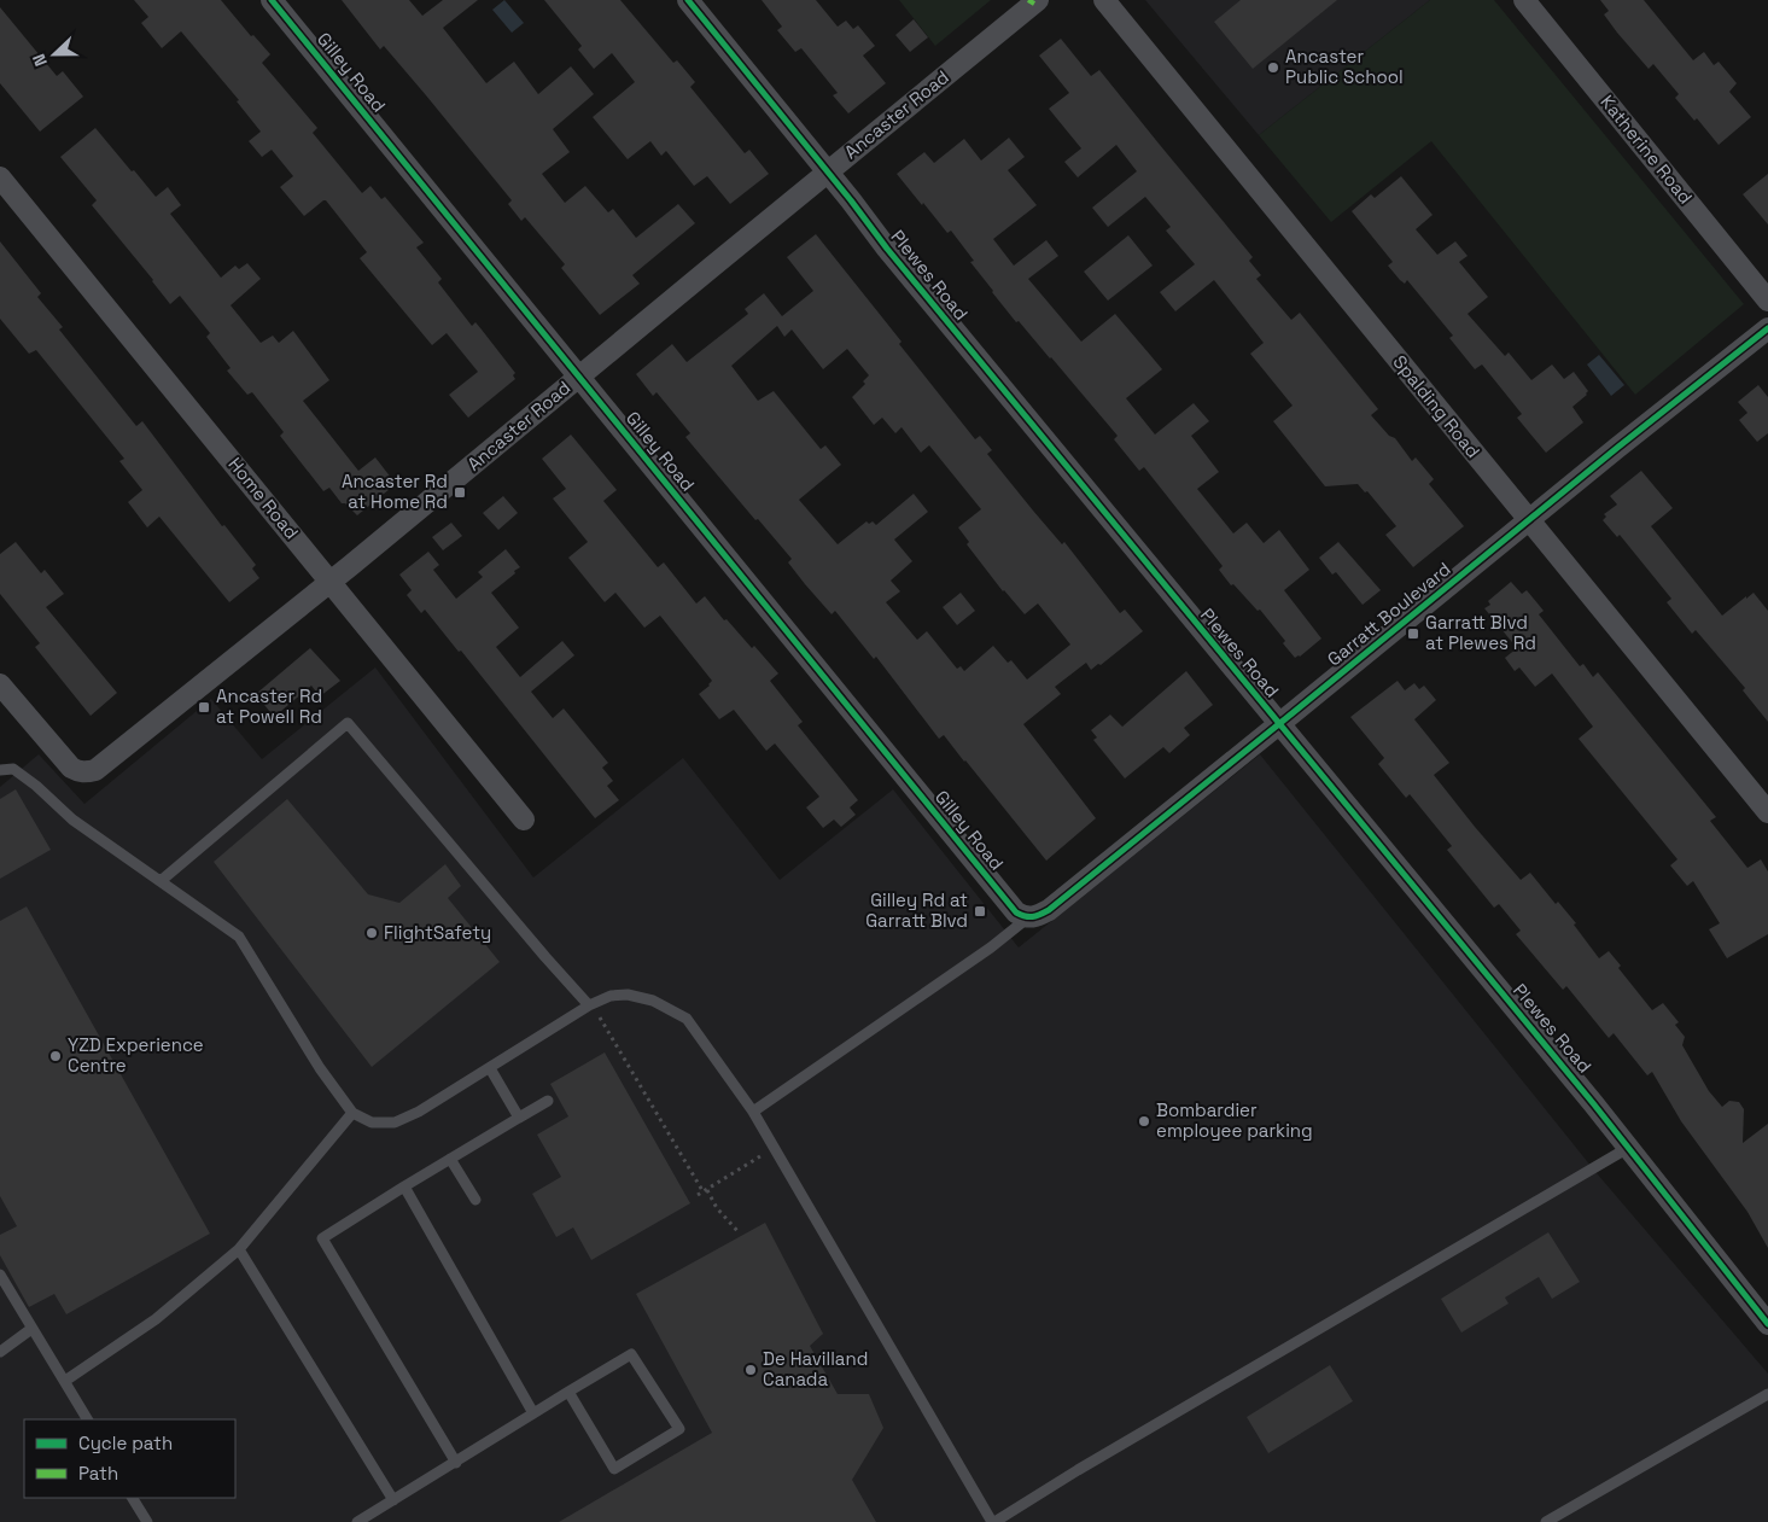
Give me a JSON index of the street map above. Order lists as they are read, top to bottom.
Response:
{
  "streets": {
    "street": [
      "Gilley Road",
      "Ancaster Road",
      "Katherine Road",
      "Plewes Road",
      "Spalding Road",
      "Home Road",
      "Garratt Boulevard"
    ]
  },
  "crossings": [
    ["Gilley Road", "Ancaster Road"],
    ["Gilley Road", "Garratt Boulevard"],
    ["Ancaster Road", "Plewes Road"],
    ["Ancaster Road", "Home Road"],
    ["Plewes Road", "Garratt Boulevard"],
    ["Spalding Road", "Garratt Boulevard"]
  ],
  "places": {
    "other": [
      "Ancaster Public School",
      "FlightSafety",
      "YZD Experience Centre",
      "Bombardier employee parking",
      "De Havilland Canada"
    ],
    "transit": [
      "Ancaster Rd at Home Rd",
      "Garratt Blvd at Plewes Rd",
      "Ancaster Rd at Powell Rd",
      "Gilley Rd at Garratt Blvd"
    ]
  },
  "legend": ["Cycle path", "Path"],
  "north": "left"
}
